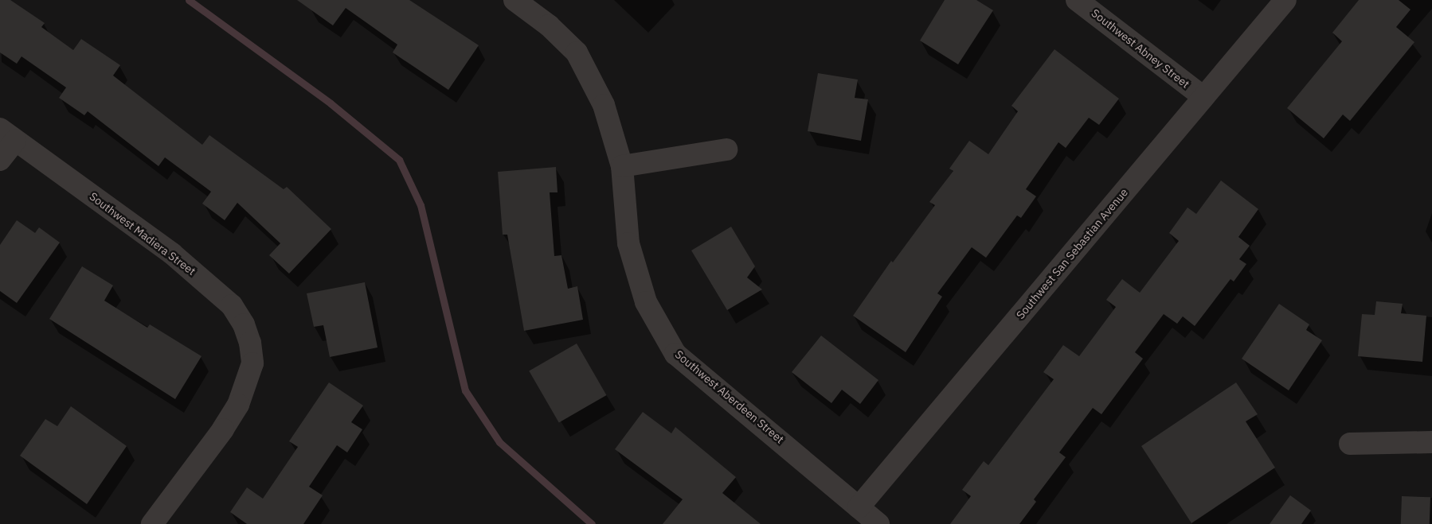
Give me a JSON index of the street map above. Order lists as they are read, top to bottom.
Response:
{
  "streets": {
    "street": [
      "Southwest Abney Street",
      "Southwest Madiera Street",
      "Southwest San Sebastian Avenue",
      "Southwest Aberdeen Street"
    ]
  },
  "crossings": [
    ["Southwest Abney Street", "Southwest San Sebastian Avenue"],
    ["Southwest San Sebastian Avenue", "Southwest Aberdeen Street"]
  ]
}
